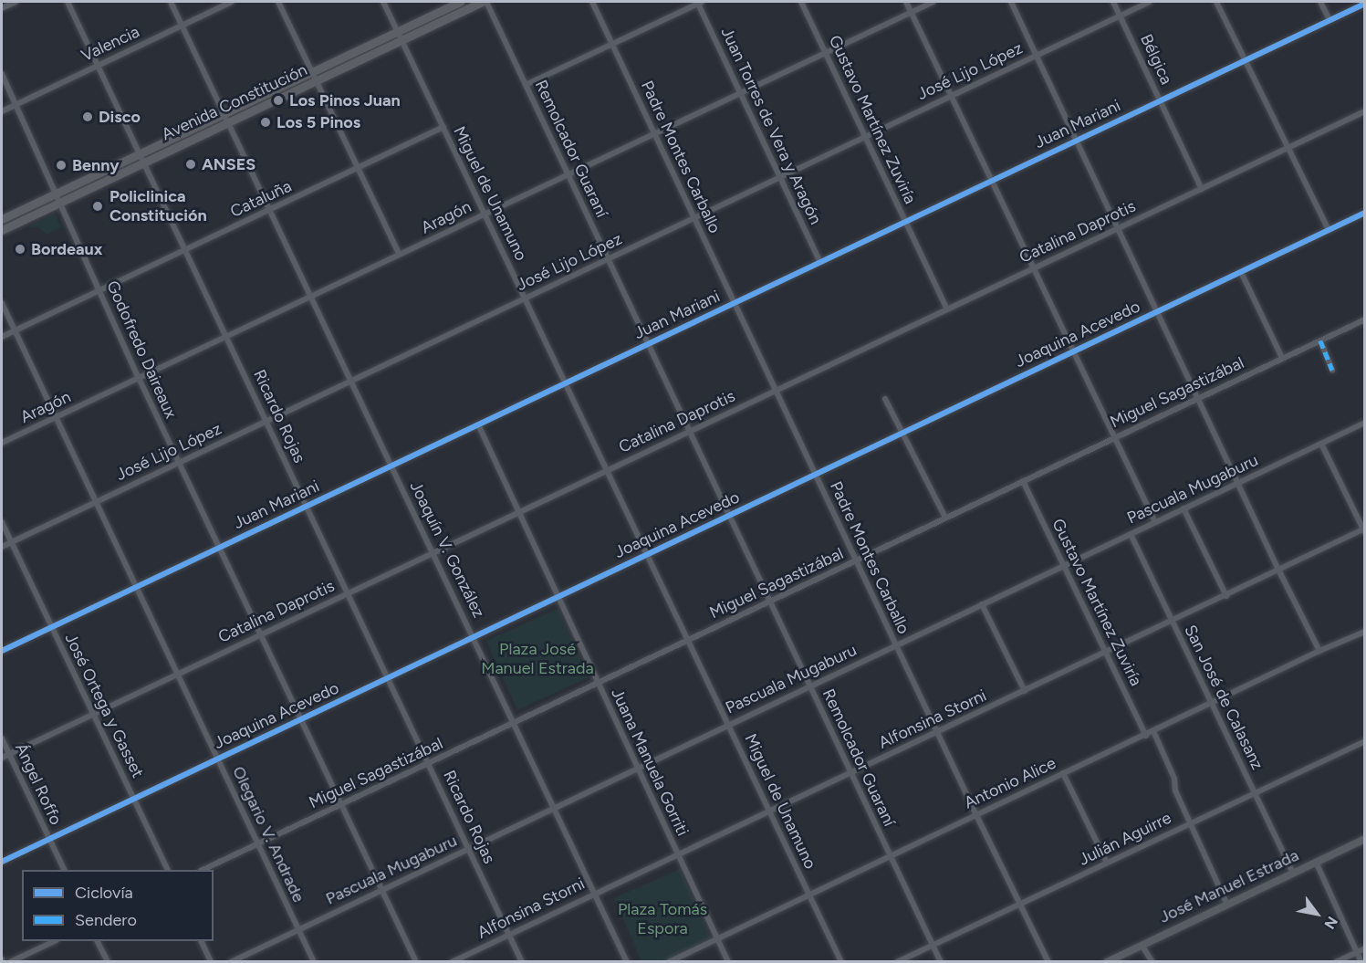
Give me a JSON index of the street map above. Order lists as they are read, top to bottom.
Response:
{
  "streets": {
    "main road": ["Avenida Constitución", "José Manuel Estrada"],
    "street": [
      "Valencia",
      "Bélgica",
      "José Lijo López",
      "Gustavo Martínez Zuviría",
      "Juan Mariani",
      "Juan Torres de Vera y Aragón",
      "Remolcador Guaraní",
      "Padre Montes Carballo",
      "Miguel de Unamuno",
      "Cataluña",
      "Aragón",
      "Catalina Daprotis",
      "Joaquina Acevedo",
      "Godofredo Daireaux",
      "Miguel Sagastizábal",
      "Ricardo Rojas",
      "Pascuala Mugaburu",
      "Joaquín V. González",
      "San José de Calasanz",
      "José Ortega y Gasset",
      "Alfonsina Storni",
      "Juana Manuela Gorriti",
      "Antonio Alice",
      "Ángel Roffo",
      "Olegario V. Andrade",
      "Julián Aguirre"
    ]
  },
  "crossings": [
    ["Valencia", "Godofredo Daireaux"],
    ["Valencia", "Ricardo Rojas"],
    ["Valencia", "Joaquín V. González"],
    ["Bélgica", "José Lijo López"],
    ["Bélgica", "Juan Mariani"],
    ["Bélgica", "Catalina Daprotis"],
    ["José Lijo López", "Gustavo Martínez Zuviría"],
    ["José Lijo López", "Juan Torres de Vera y Aragón"],
    ["José Lijo López", "Remolcador Guaraní"],
    ["José Lijo López", "Padre Montes Carballo"],
    ["José Lijo López", "Miguel de Unamuno"],
    ["José Lijo López", "Godofredo Daireaux"],
    ["José Lijo López", "Ricardo Rojas"],
    ["José Lijo López", "Joaquín V. González"],
    ["José Lijo López", "José Ortega y Gasset"],
    ["José Lijo López", "Olegario V. Andrade"],
    ["Avenida Constitución", "Miguel de Unamuno"],
    ["Avenida Constitución", "Godofredo Daireaux"],
    ["Avenida Constitución", "Ricardo Rojas"],
    ["Avenida Constitución", "Joaquín V. González"],
    ["Gustavo Martínez Zuviría", "Juan Mariani"],
    ["Gustavo Martínez Zuviría", "Aragón"],
    ["Gustavo Martínez Zuviría", "Catalina Daprotis"],
    ["Gustavo Martínez Zuviría", "Miguel Sagastizábal"],
    ["Gustavo Martínez Zuviría", "Pascuala Mugaburu"],
    ["Gustavo Martínez Zuviría", "Alfonsina Storni"],
    ["Gustavo Martínez Zuviría", "Antonio Alice"],
    ["Juan Mariani", "Juan Torres de Vera y Aragón"],
    ["Juan Mariani", "Remolcador Guaraní"],
    ["Juan Mariani", "Padre Montes Carballo"],
    ["Juan Mariani", "Miguel de Unamuno"],
    ["Juan Mariani", "Godofredo Daireaux"],
    ["Juan Mariani", "Ricardo Rojas"],
    ["Juan Mariani", "Joaquín V. González"],
    ["Juan Mariani", "José Ortega y Gasset"],
    ["Juan Mariani", "Juana Manuela Gorriti"],
    ["Juan Mariani", "Olegario V. Andrade"],
    ["Juan Torres de Vera y Aragón", "Aragón"],
    ["Remolcador Guaraní", "Aragón"],
    ["Remolcador Guaraní", "Catalina Daprotis"],
    ["Remolcador Guaraní", "Joaquina Acevedo"],
    ["Remolcador Guaraní", "Miguel Sagastizábal"],
    ["Remolcador Guaraní", "Pascuala Mugaburu"],
    ["Remolcador Guaraní", "Alfonsina Storni"],
    ["Remolcador Guaraní", "Antonio Alice"],
    ["Remolcador Guaraní", "Julián Aguirre"],
    ["Padre Montes Carballo", "Aragón"],
    ["Padre Montes Carballo", "Catalina Daprotis"],
    ["Padre Montes Carballo", "Joaquina Acevedo"],
    ["Padre Montes Carballo", "Miguel Sagastizábal"],
    ["Padre Montes Carballo", "Pascuala Mugaburu"],
    ["Padre Montes Carballo", "Alfonsina Storni"],
    ["Padre Montes Carballo", "Antonio Alice"],
    ["Padre Montes Carballo", "Julián Aguirre"],
    ["Miguel de Unamuno", "Cataluña"],
    ["Miguel de Unamuno", "Aragón"],
    ["Miguel de Unamuno", "Catalina Daprotis"],
    ["Miguel de Unamuno", "Joaquina Acevedo"],
    ["Miguel de Unamuno", "Miguel Sagastizábal"],
    ["Miguel de Unamuno", "Pascuala Mugaburu"],
    ["Miguel de Unamuno", "Alfonsina Storni"],
    ["Miguel de Unamuno", "Antonio Alice"],
    ["Cataluña", "Godofredo Daireaux"],
    ["Cataluña", "Ricardo Rojas"],
    ["Cataluña", "Joaquín V. González"],
    ["Cataluña", "Olegario V. Andrade"],
    ["Aragón", "Godofredo Daireaux"],
    ["Aragón", "Ricardo Rojas"],
    ["Aragón", "Joaquín V. González"],
    ["Aragón", "Olegario V. Andrade"],
    ["Catalina Daprotis", "Godofredo Daireaux"],
    ["Catalina Daprotis", "Ricardo Rojas"],
    ["Catalina Daprotis", "Joaquín V. González"],
    ["Catalina Daprotis", "José Ortega y Gasset"],
    ["Catalina Daprotis", "Juana Manuela Gorriti"],
    ["Catalina Daprotis", "Ángel Roffo"],
    ["Catalina Daprotis", "Olegario V. Andrade"],
    ["Joaquina Acevedo", "Godofredo Daireaux"],
    ["Joaquina Acevedo", "Ricardo Rojas"],
    ["Joaquina Acevedo", "Joaquín V. González"],
    ["Joaquina Acevedo", "José Ortega y Gasset"],
    ["Joaquina Acevedo", "Juana Manuela Gorriti"],
    ["Joaquina Acevedo", "Ángel Roffo"],
    ["Joaquina Acevedo", "Olegario V. Andrade"],
    ["Godofredo Daireaux", "Miguel Sagastizábal"],
    ["Godofredo Daireaux", "Pascuala Mugaburu"],
    ["Miguel Sagastizábal", "Ricardo Rojas"],
    ["Miguel Sagastizábal", "Joaquín V. González"],
    ["Miguel Sagastizábal", "Juana Manuela Gorriti"],
    ["Miguel Sagastizábal", "Olegario V. Andrade"],
    ["Ricardo Rojas", "Pascuala Mugaburu"],
    ["Ricardo Rojas", "Alfonsina Storni"],
    ["Pascuala Mugaburu", "Joaquín V. González"],
    ["Pascuala Mugaburu", "San José de Calasanz"],
    ["Pascuala Mugaburu", "Juana Manuela Gorriti"],
    ["Pascuala Mugaburu", "Olegario V. Andrade"],
    ["Joaquín V. González", "Alfonsina Storni"],
    ["San José de Calasanz", "Alfonsina Storni"],
    ["San José de Calasanz", "Antonio Alice"],
    ["San José de Calasanz", "Julián Aguirre"],
    ["San José de Calasanz", "José Manuel Estrada"],
    ["Alfonsina Storni", "Juana Manuela Gorriti"],
    ["Juana Manuela Gorriti", "Antonio Alice"]
  ],
  "parks": ["Plaza José Manuel Estrada", "Plaza Tomás Espora"],
  "places": [
    "Los Pinos Juan",
    "Disco",
    "Los 5 Pinos",
    "ANSES",
    "Benny",
    "Policlinica Constitución",
    "Bordeaux"
  ],
  "legend": ["Ciclovía", "Sendero"],
  "north": "bottom right"
}
